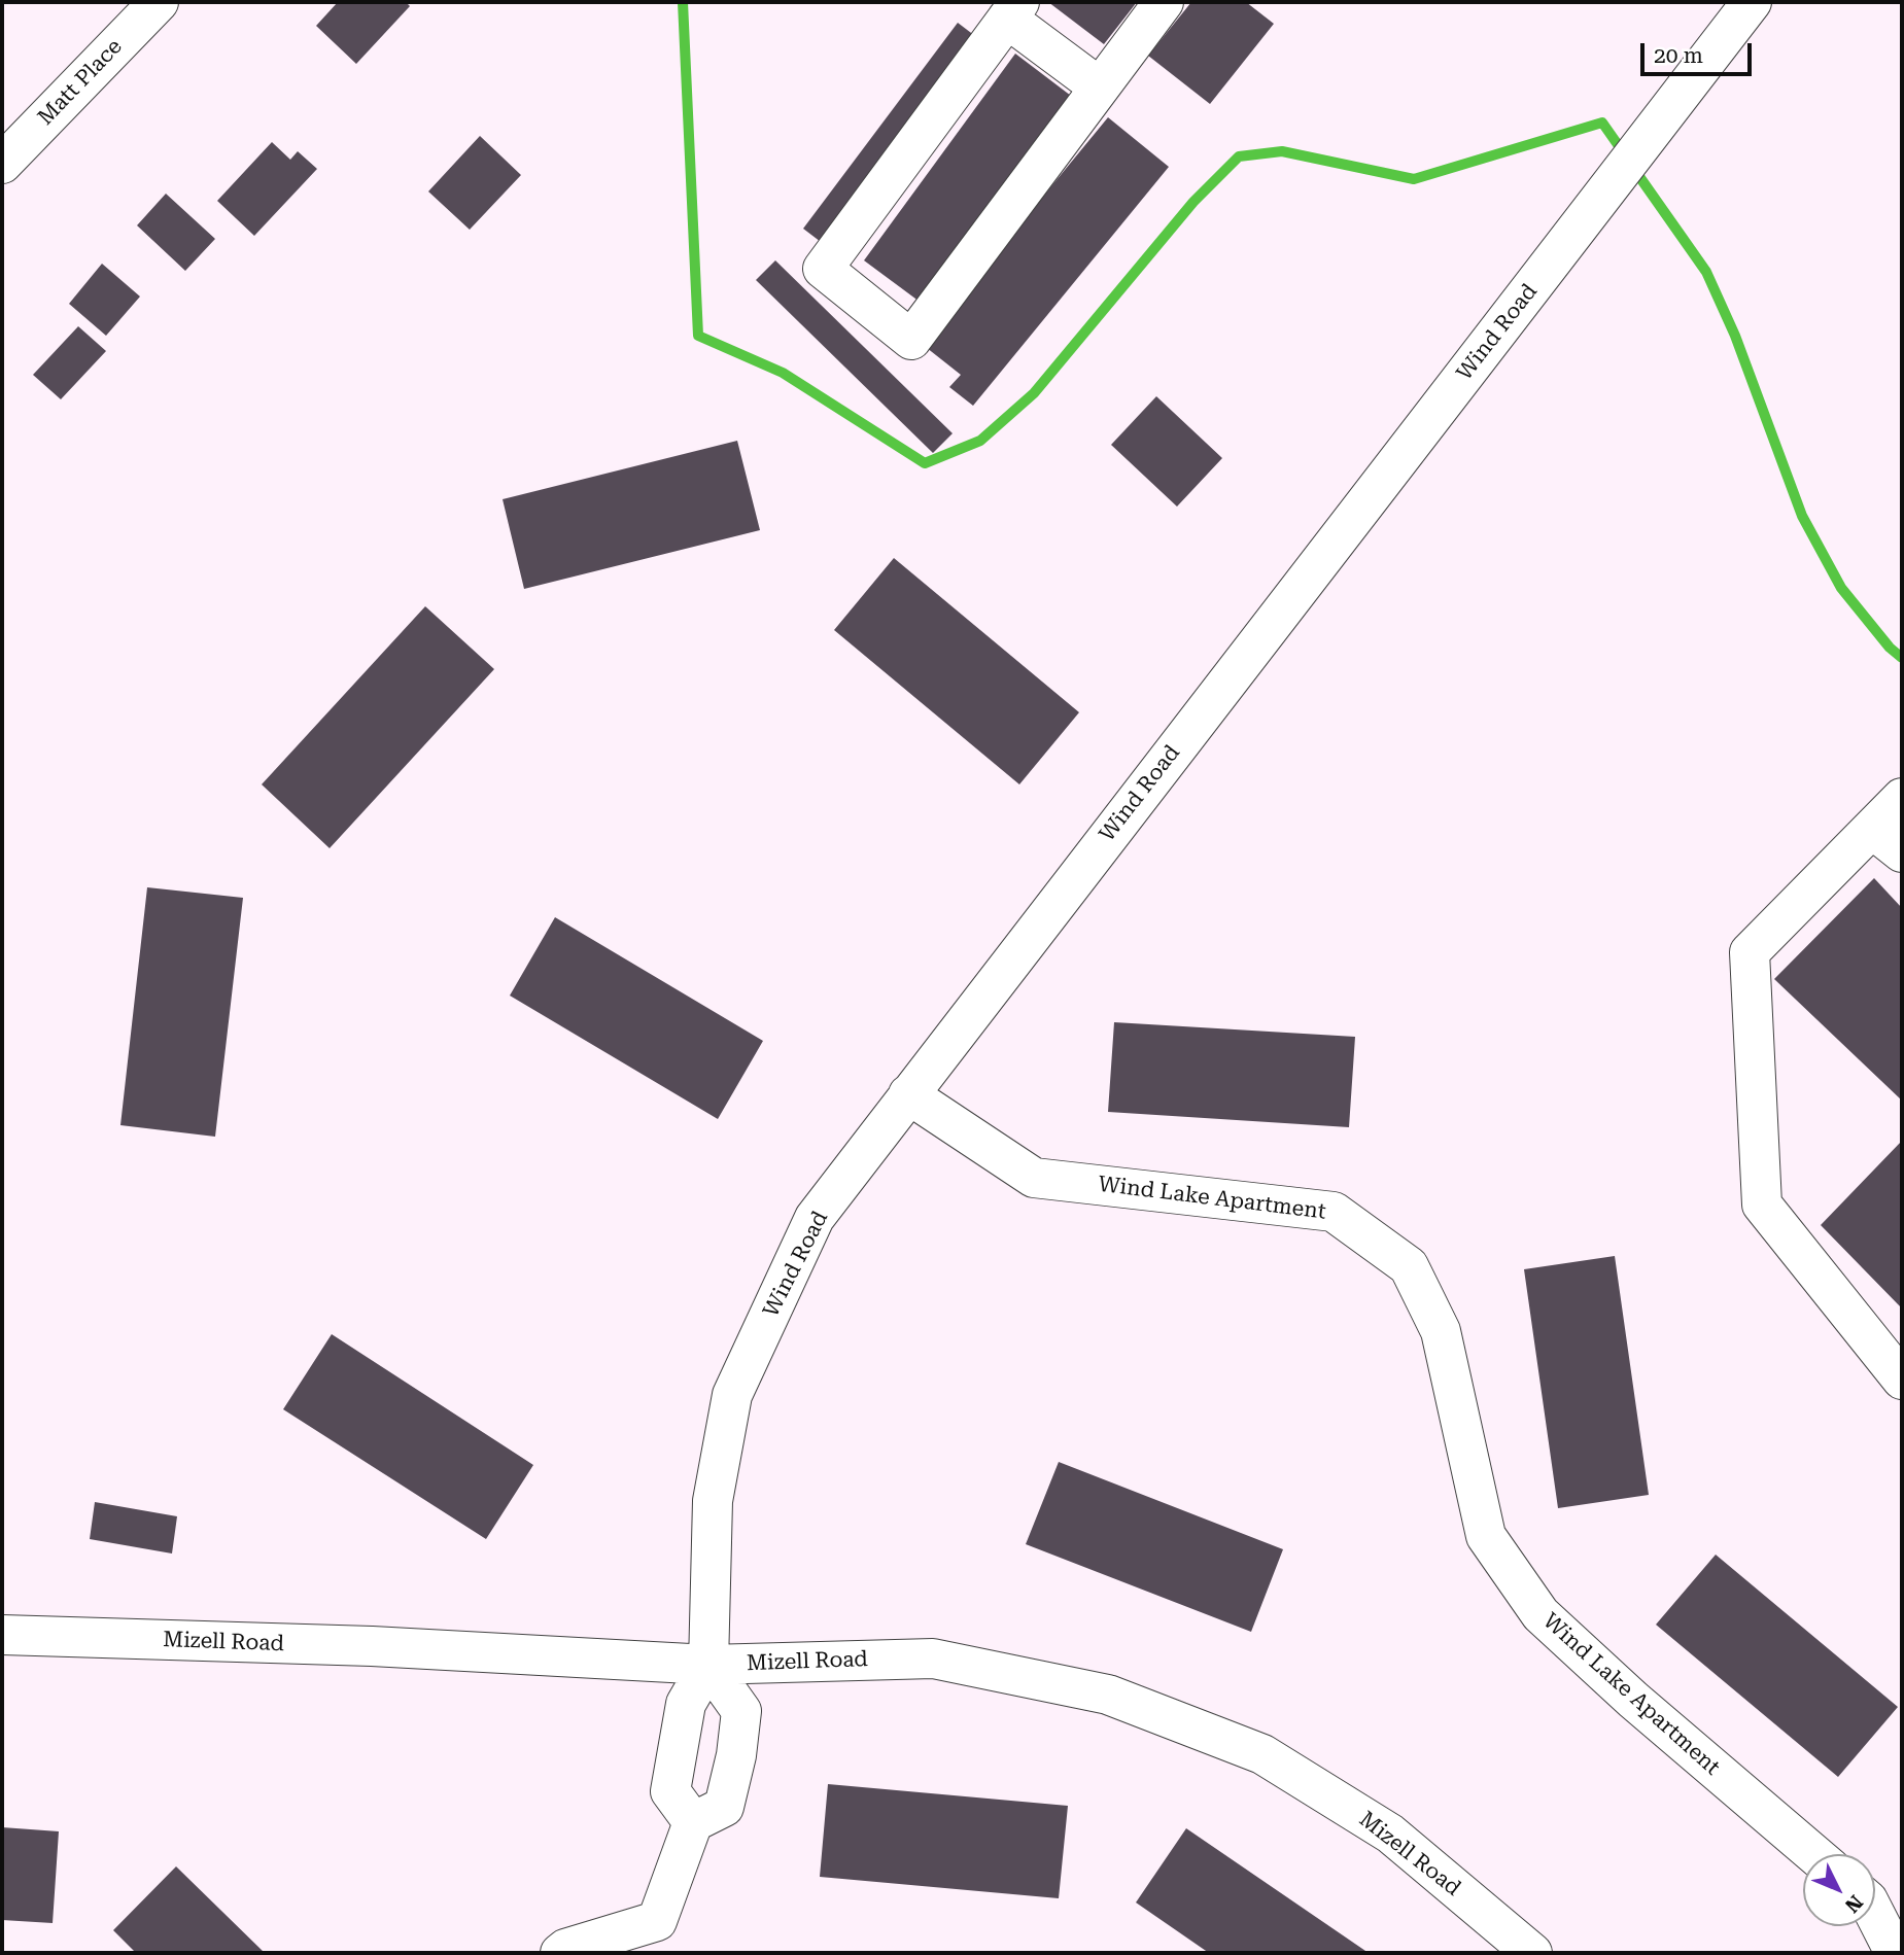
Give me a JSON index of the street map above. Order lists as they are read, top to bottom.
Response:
{
  "streets": {
    "street": [
      "Matt Place",
      "Wind Road",
      "Wind Lake Apartment",
      "Mizell Road"
    ]
  },
  "crossings": [
    ["Wind Road", "Wind Lake Apartment"],
    ["Wind Road", "Mizell Road"]
  ],
  "scale_bar": "20 m",
  "north": "bottom right"
}
